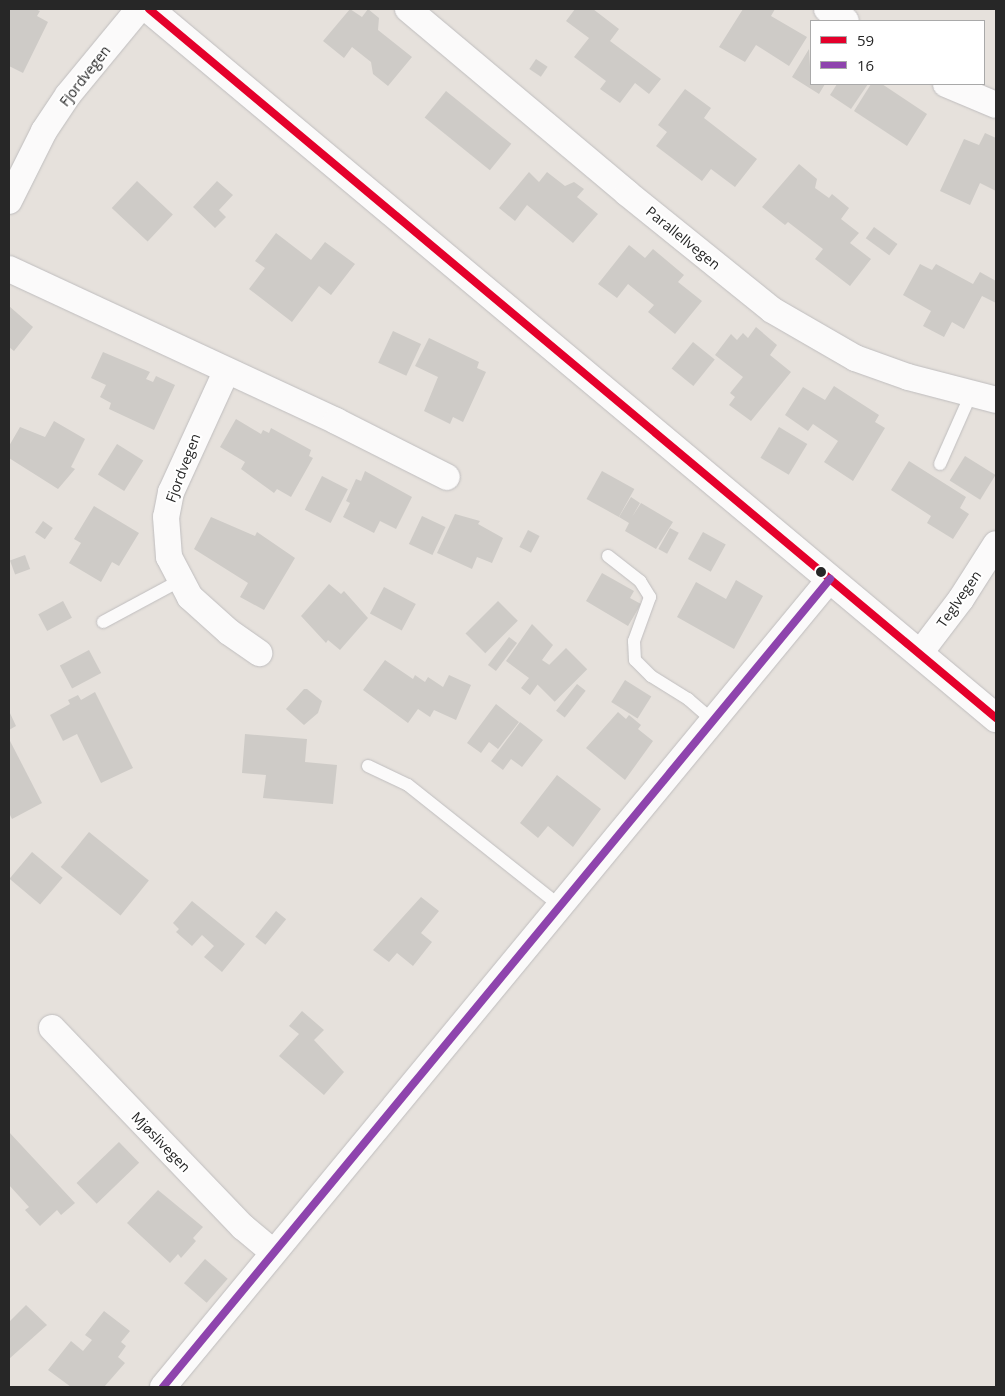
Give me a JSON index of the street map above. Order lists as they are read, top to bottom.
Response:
{
  "streets": {
    "street": [
      "Fjordvegen",
      "Parallellvegen",
      "Teglvegen",
      "Mjøslivegen"
    ]
  },
  "lines": ["transit line 59", "transit line 16"],
  "legend": ["59", "16"]
}
